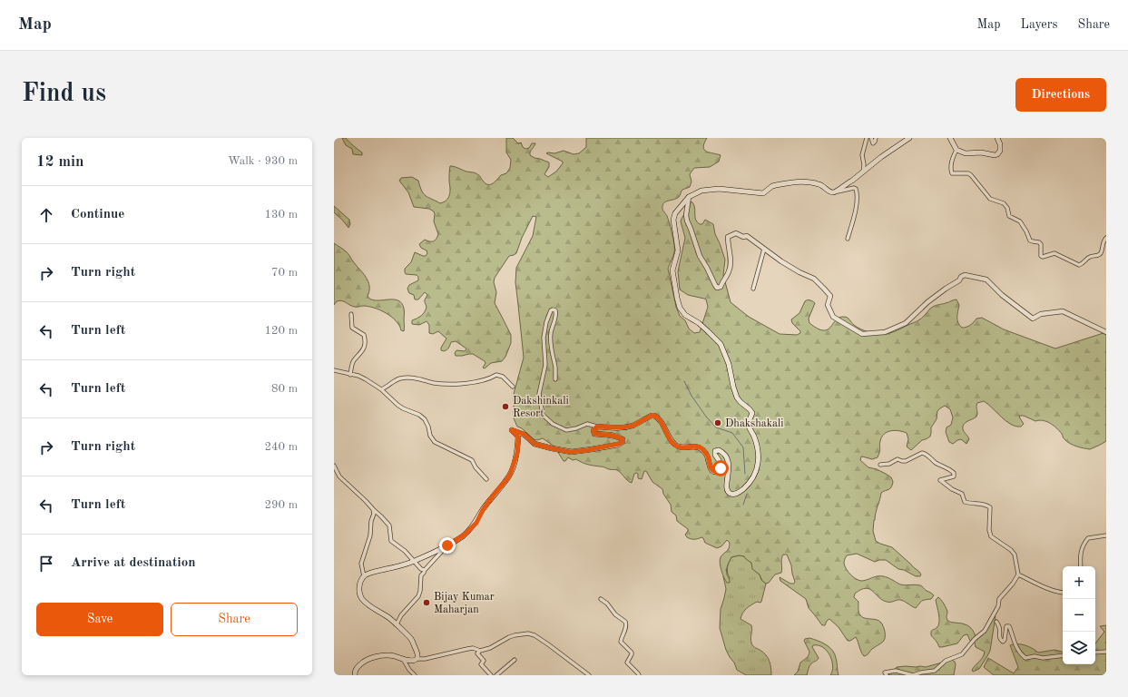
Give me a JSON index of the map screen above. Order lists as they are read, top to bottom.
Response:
{
  "places": ["Dakshinkali Resort", "Dhakshakali", "Bijay Kumar Maharjan"],
  "page": {
    "header": "Map",
    "nav": ["Map", "Layers", "Share"],
    "buttons": [
      "Directions",
      ["Save", "Share"]
    ],
    "title": "Find us",
    "heading": ["12 min", "Walk · 930 m"],
    "list": [
      ["Continue", "130 m"],
      ["Turn right", "70 m"],
      ["Turn left", "120 m"],
      ["Turn left", "80 m"],
      ["Turn right", "240 m"],
      ["Turn left", "290 m"],
      "Arrive at destination"
    ],
    "map_buttons": ["+", "−"]
  }
}
